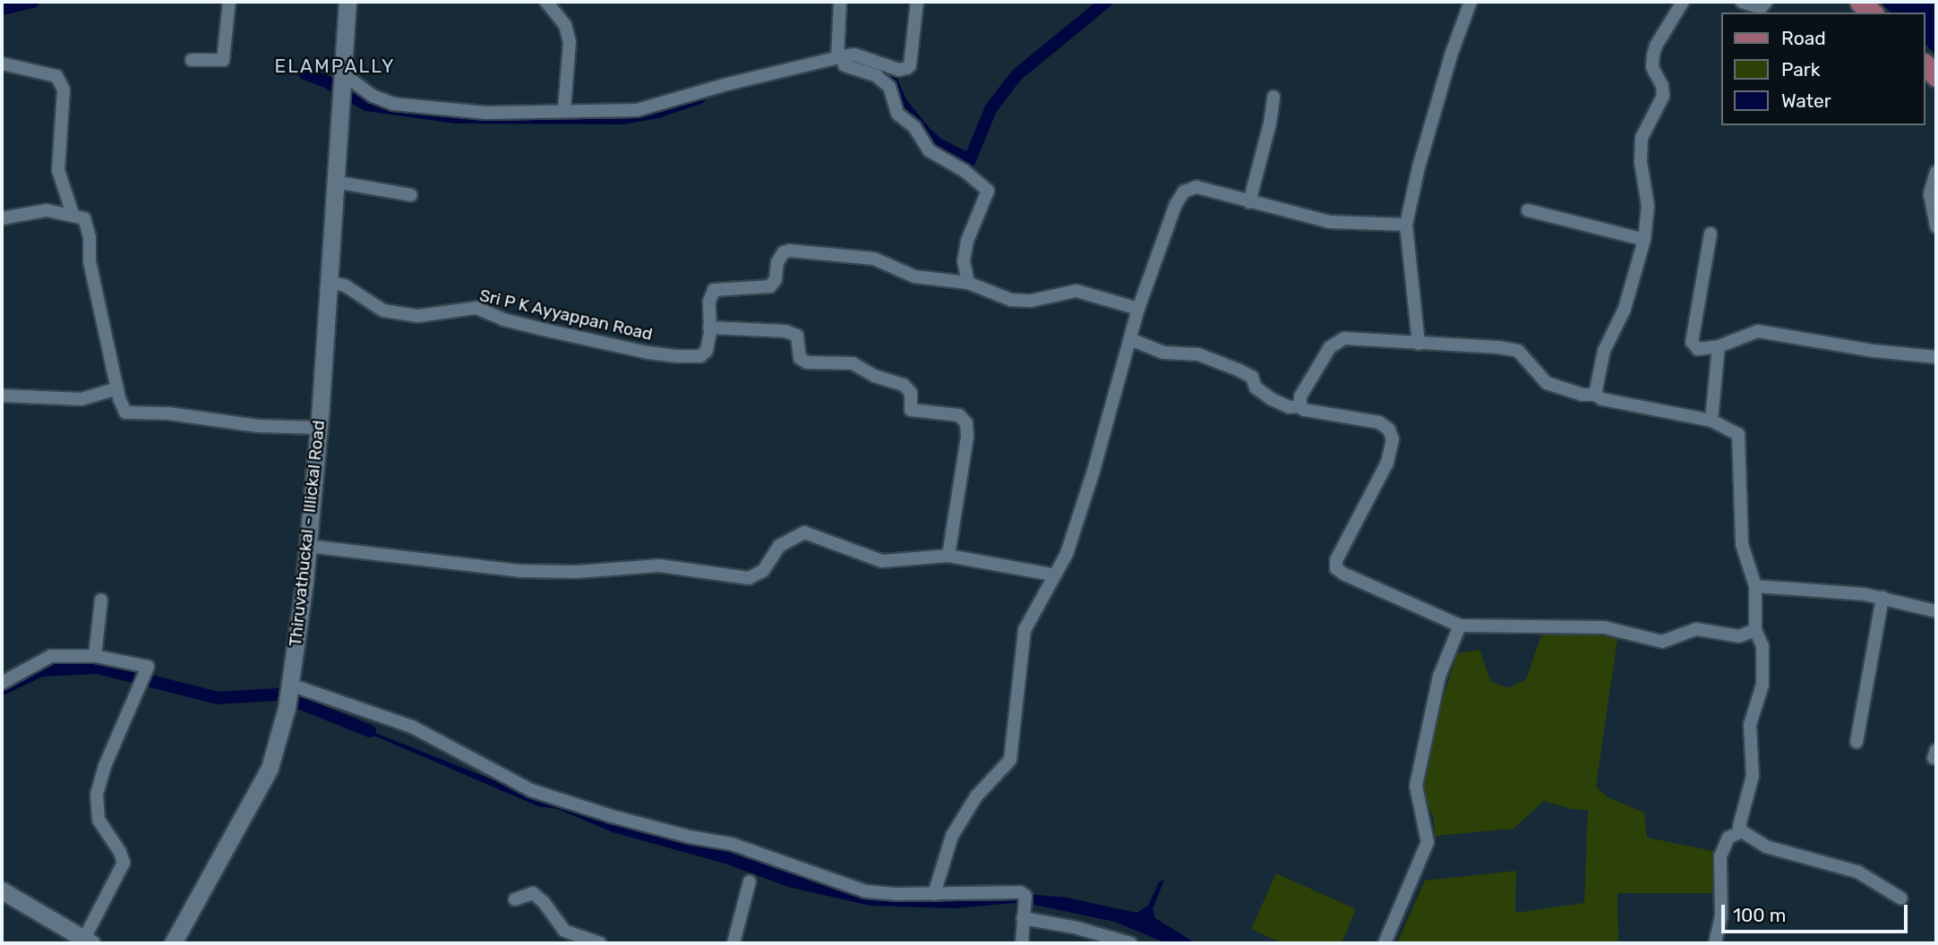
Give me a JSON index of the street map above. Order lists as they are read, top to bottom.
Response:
{
  "streets": {
    "main road": ["Thiruvathuckal - Illickal Road"],
    "street": ["Sri P K Ayyappan Road"]
  },
  "crossings": [
    ["Sri P K Ayyappan Road", "Thiruvathuckal - Illickal Road"]
  ],
  "districts": ["ELAMPALLY"],
  "legend": ["Road", "Park", "Water"],
  "scale_bar": "100 m"
}
